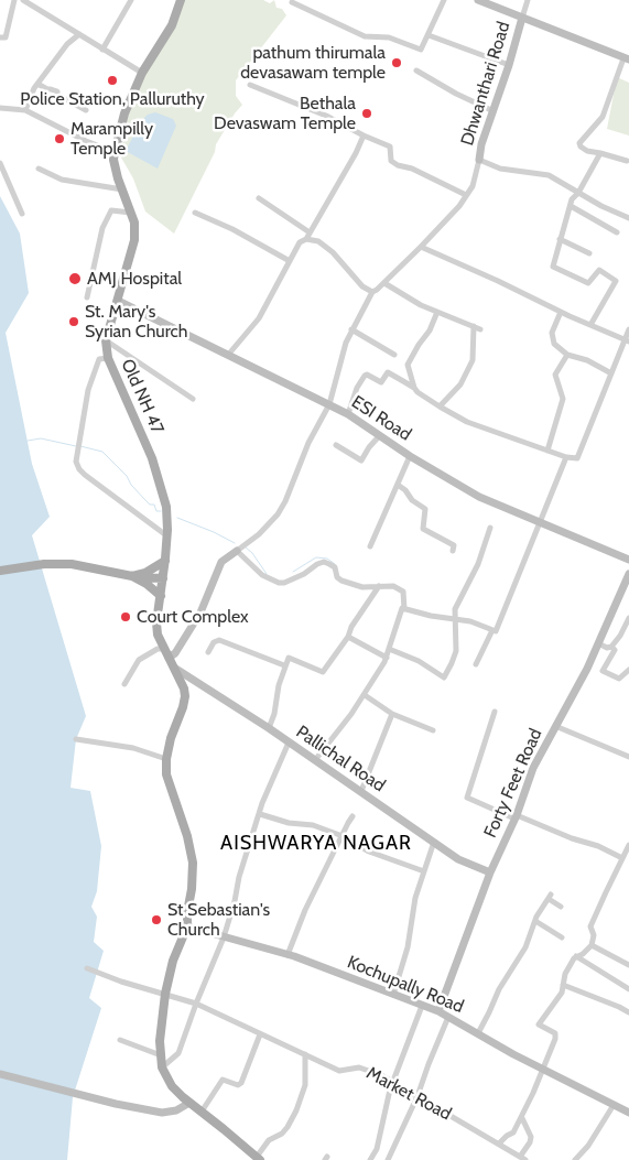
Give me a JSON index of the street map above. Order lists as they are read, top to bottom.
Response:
{
  "streets": {
    "main road": [
      "Dhwanthari Road",
      "Old NH 47",
      "ESI Road",
      "Pallichal Road",
      "Forty Feet Road",
      "Kochupally Road"
    ],
    "street": ["Market Road"]
  },
  "crossings": [
    ["Old NH 47", "ESI Road"],
    ["Old NH 47", "Pallichal Road"],
    ["Pallichal Road", "Forty Feet Road"],
    ["Forty Feet Road", "Kochupally Road"]
  ],
  "districts": ["AISHWARYA NAGAR"],
  "places": [
    "pathum thirumala devasawam temple",
    "Police Station, Palluruthy",
    "Bethala Devaswam Temple",
    "Marampilly Temple",
    "AMJ Hospital",
    "St. Mary's Syrian Church",
    "Court Complex",
    "St Sebastian's Church"
  ]
}
